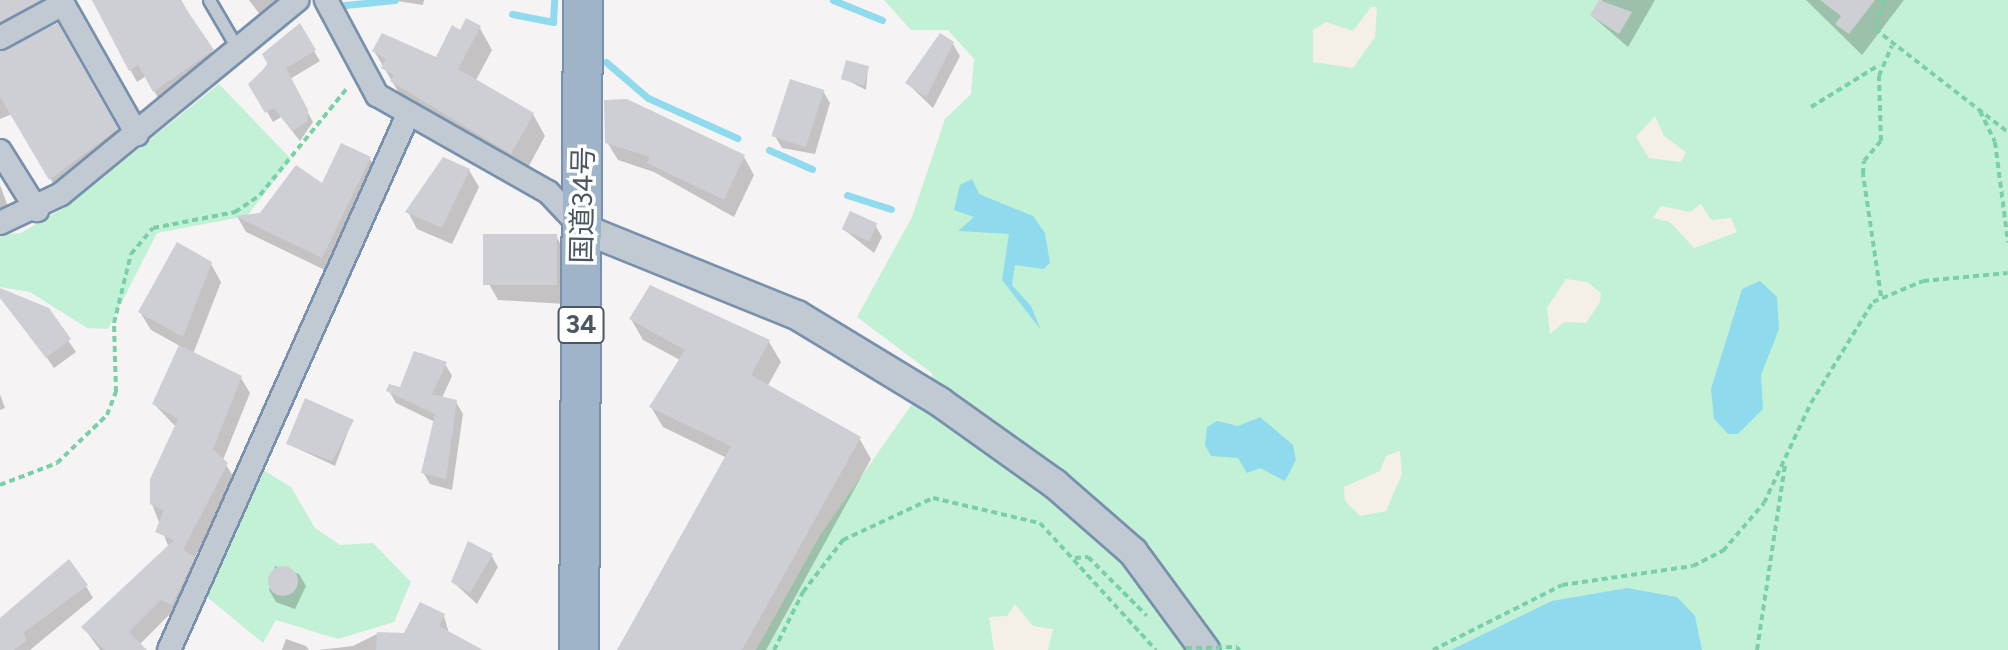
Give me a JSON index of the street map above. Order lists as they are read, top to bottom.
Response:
{
  "streets": {
    "highway": ["国道34号", "34"]
  }
}
